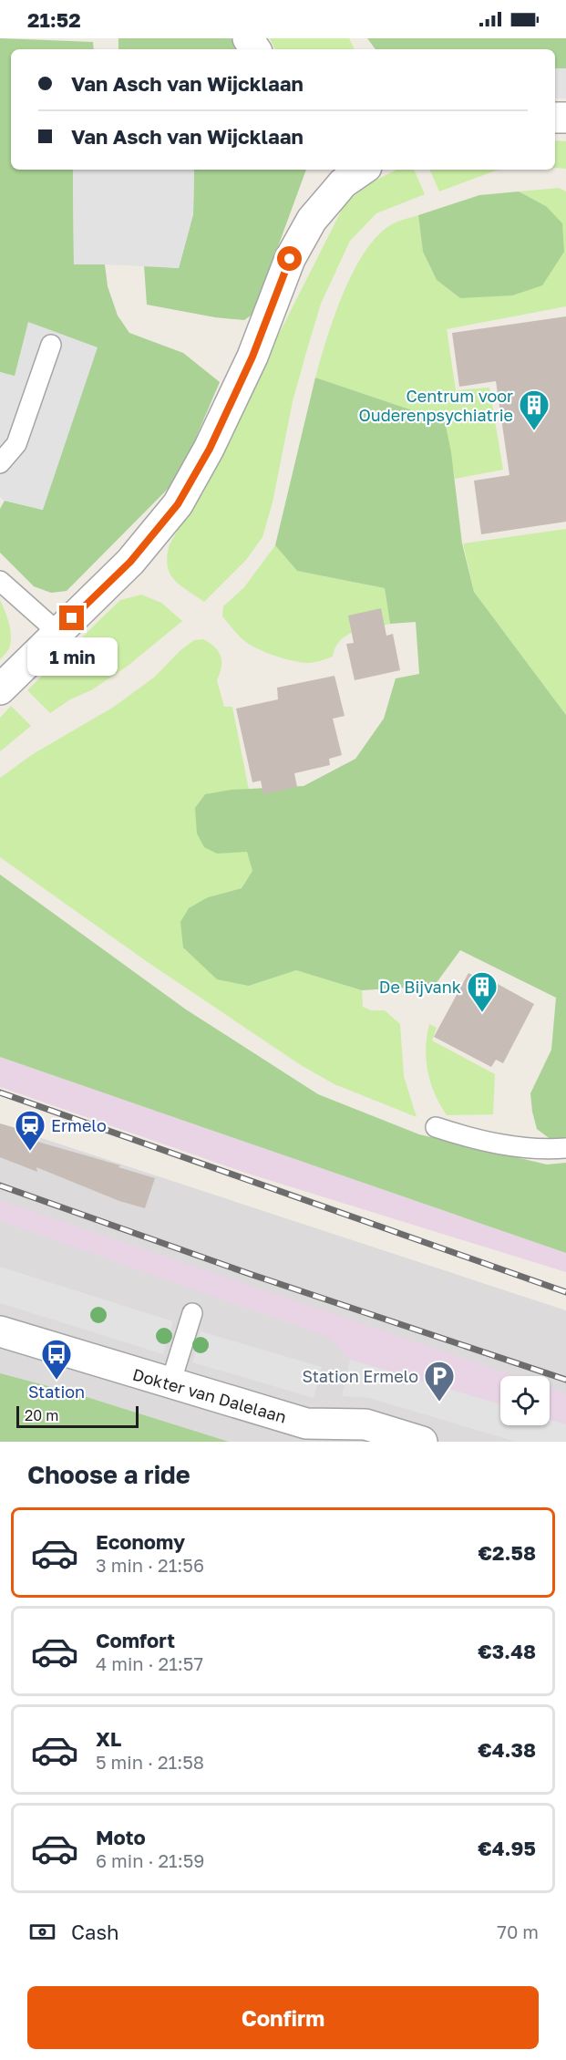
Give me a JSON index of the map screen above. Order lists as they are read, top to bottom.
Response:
{
  "streets": {
    "street": ["Dokter van Dalelaan"]
  },
  "places": {
    "building": ["Centrum voor Ouderenpsychiatrie", "De Bijvank"],
    "station": ["Ermelo"],
    "bus stop": ["Station"],
    "parking": ["Station Ermelo"]
  },
  "scale_bar": "20 m",
  "page": {
    "status": "21:52",
    "banner": ["Van Asch van Wijcklaan", "Van Asch van Wijcklaan"],
    "bubble": "1 min",
    "scale": "20 m",
    "heading": "Choose a ride",
    "list": [
      {
        "name": "Economy",
        "note": "3 min · 21:56",
        "value": "€2.58"
      },
      {
        "name": "Comfort",
        "note": "4 min · 21:57",
        "value": "€3.48"
      },
      {
        "name": "XL",
        "note": "5 min · 21:58",
        "value": "€4.38"
      },
      {
        "name": "Moto",
        "note": "6 min · 21:59",
        "value": "€4.95"
      }
    ],
    "pay": ["Cash", "70 m"],
    "buttons": "Confirm"
  }
}
